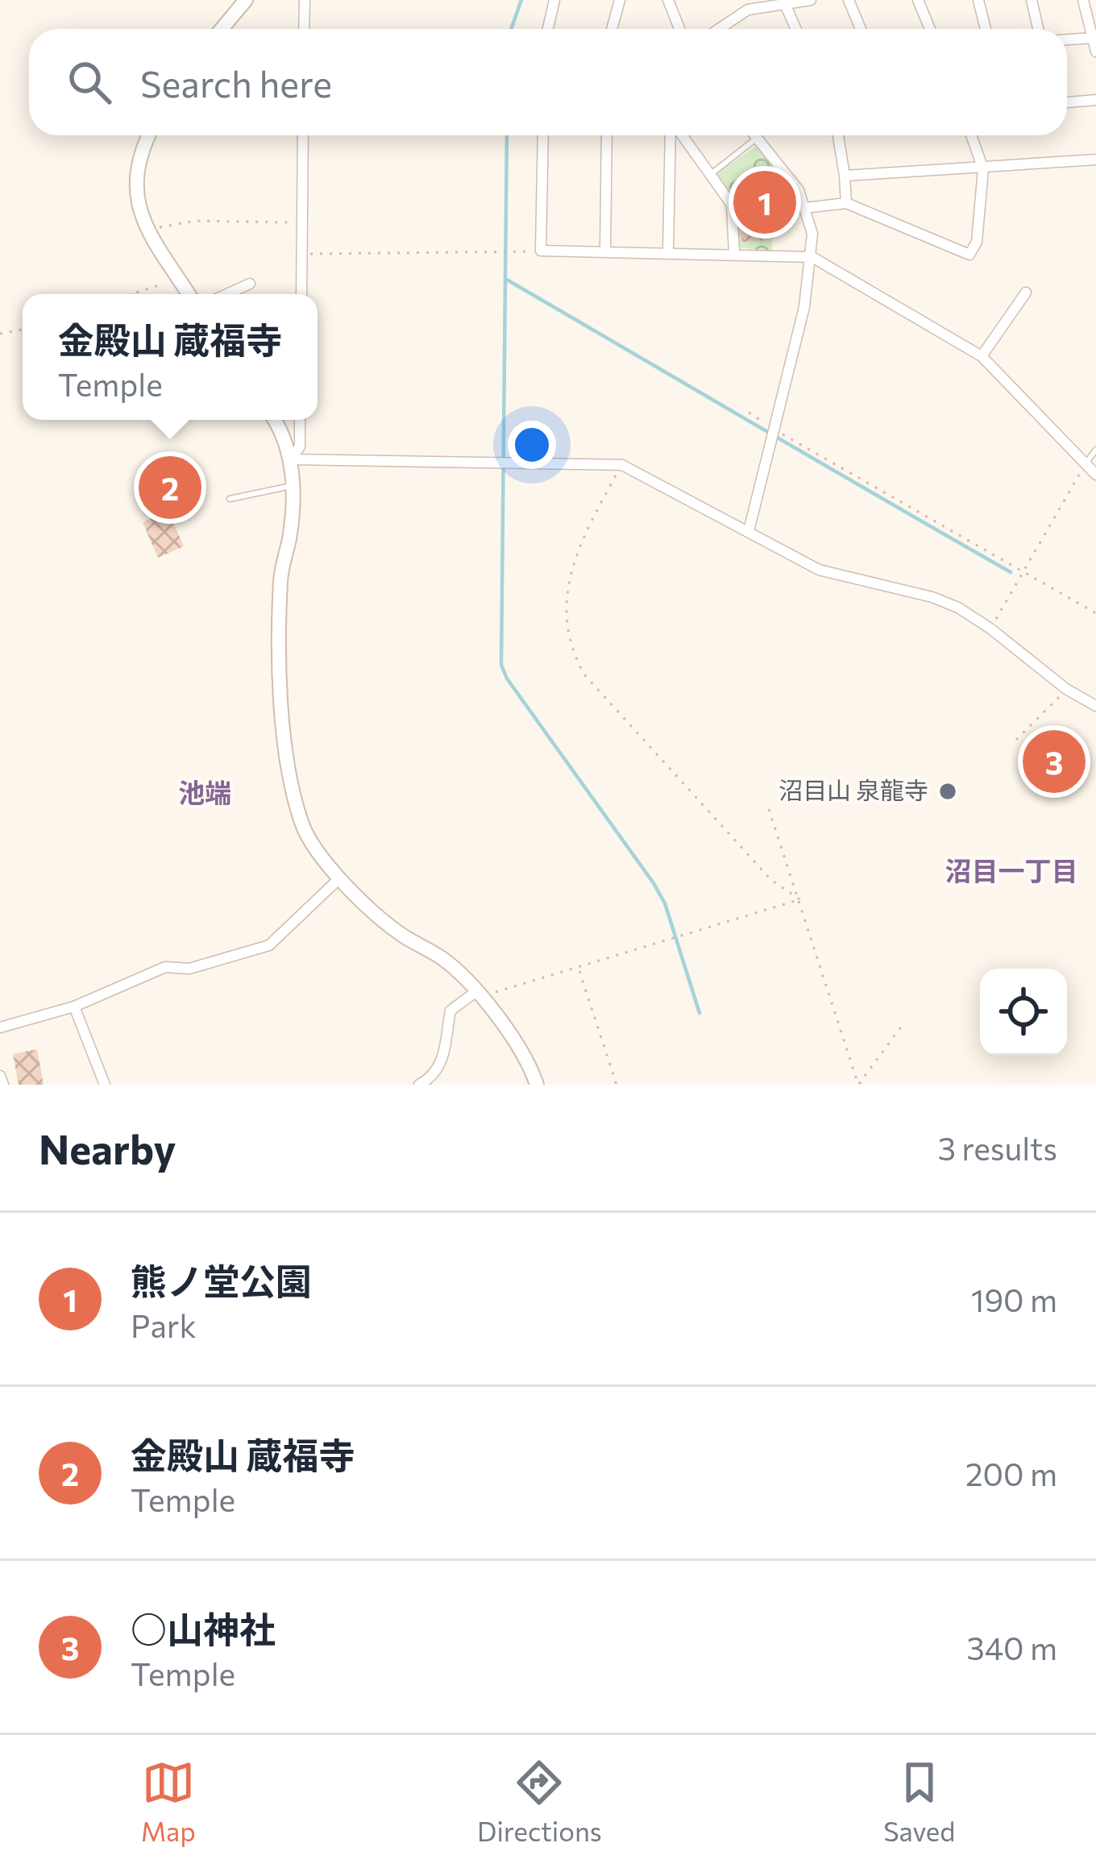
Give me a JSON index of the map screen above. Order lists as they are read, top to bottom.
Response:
{
  "districts": ["池端", "沼目一丁目"],
  "places": ["沼目山 泉龍寺"],
  "page": {
    "search": "Search here",
    "pins": ["1", "2", "3"],
    "popup": ["金殿山 蔵福寺", "Temple"],
    "heading": ["Nearby", "3 results"],
    "list": [
      {
        "mark": "1",
        "name": "熊ノ堂公園",
        "note": "Park",
        "value": "190 m"
      },
      {
        "mark": "2",
        "name": "金殿山 蔵福寺",
        "note": "Temple",
        "value": "200 m"
      },
      {
        "mark": "3",
        "name": "○山神社",
        "note": "Temple",
        "value": "340 m"
      }
    ],
    "nav": ["Map", "Directions", "Saved"]
  }
}
